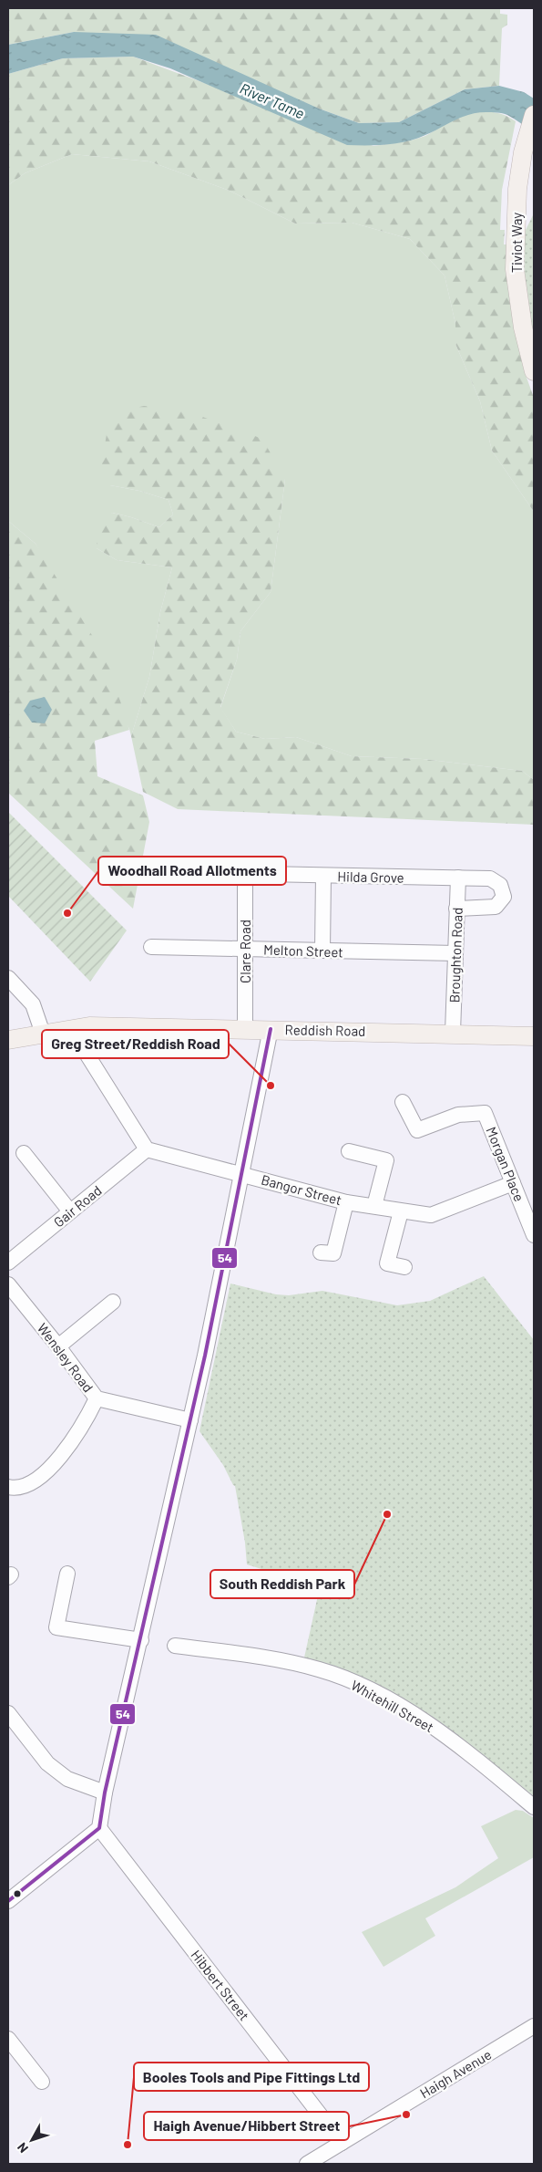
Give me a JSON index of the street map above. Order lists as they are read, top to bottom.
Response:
{
  "streets": {
    "main road": ["Tiviot Way", "Reddish Road"],
    "street": [
      "Hilda Grove",
      "Melton Street",
      "Clare Road",
      "Broughton Road",
      "Morgan Place",
      "Bangor Street",
      "Gair Road",
      "Wensley Road",
      "Whitehill Street",
      "Hibbert Street",
      "Haigh Avenue"
    ]
  },
  "crossings": [
    ["Hilda Grove", "Clare Road"],
    ["Hilda Grove", "Broughton Road"],
    ["Melton Street", "Clare Road"],
    ["Melton Street", "Broughton Road"],
    ["Clare Road", "Reddish Road"],
    ["Broughton Road", "Reddish Road"],
    ["Morgan Place", "Bangor Street"],
    ["Bangor Street", "Gair Road"],
    ["Hibbert Street", "Haigh Avenue"]
  ],
  "water": ["River Tame"],
  "places": [
    "Woodhall Road Allotments",
    "Greg Street/Reddish Road",
    "South Reddish Park",
    "Haigh Avenue/Hibbert Street",
    "Booles Tools and Pipe Fittings Ltd"
  ],
  "lines": ["transit line 54"],
  "north": "bottom left"
}
